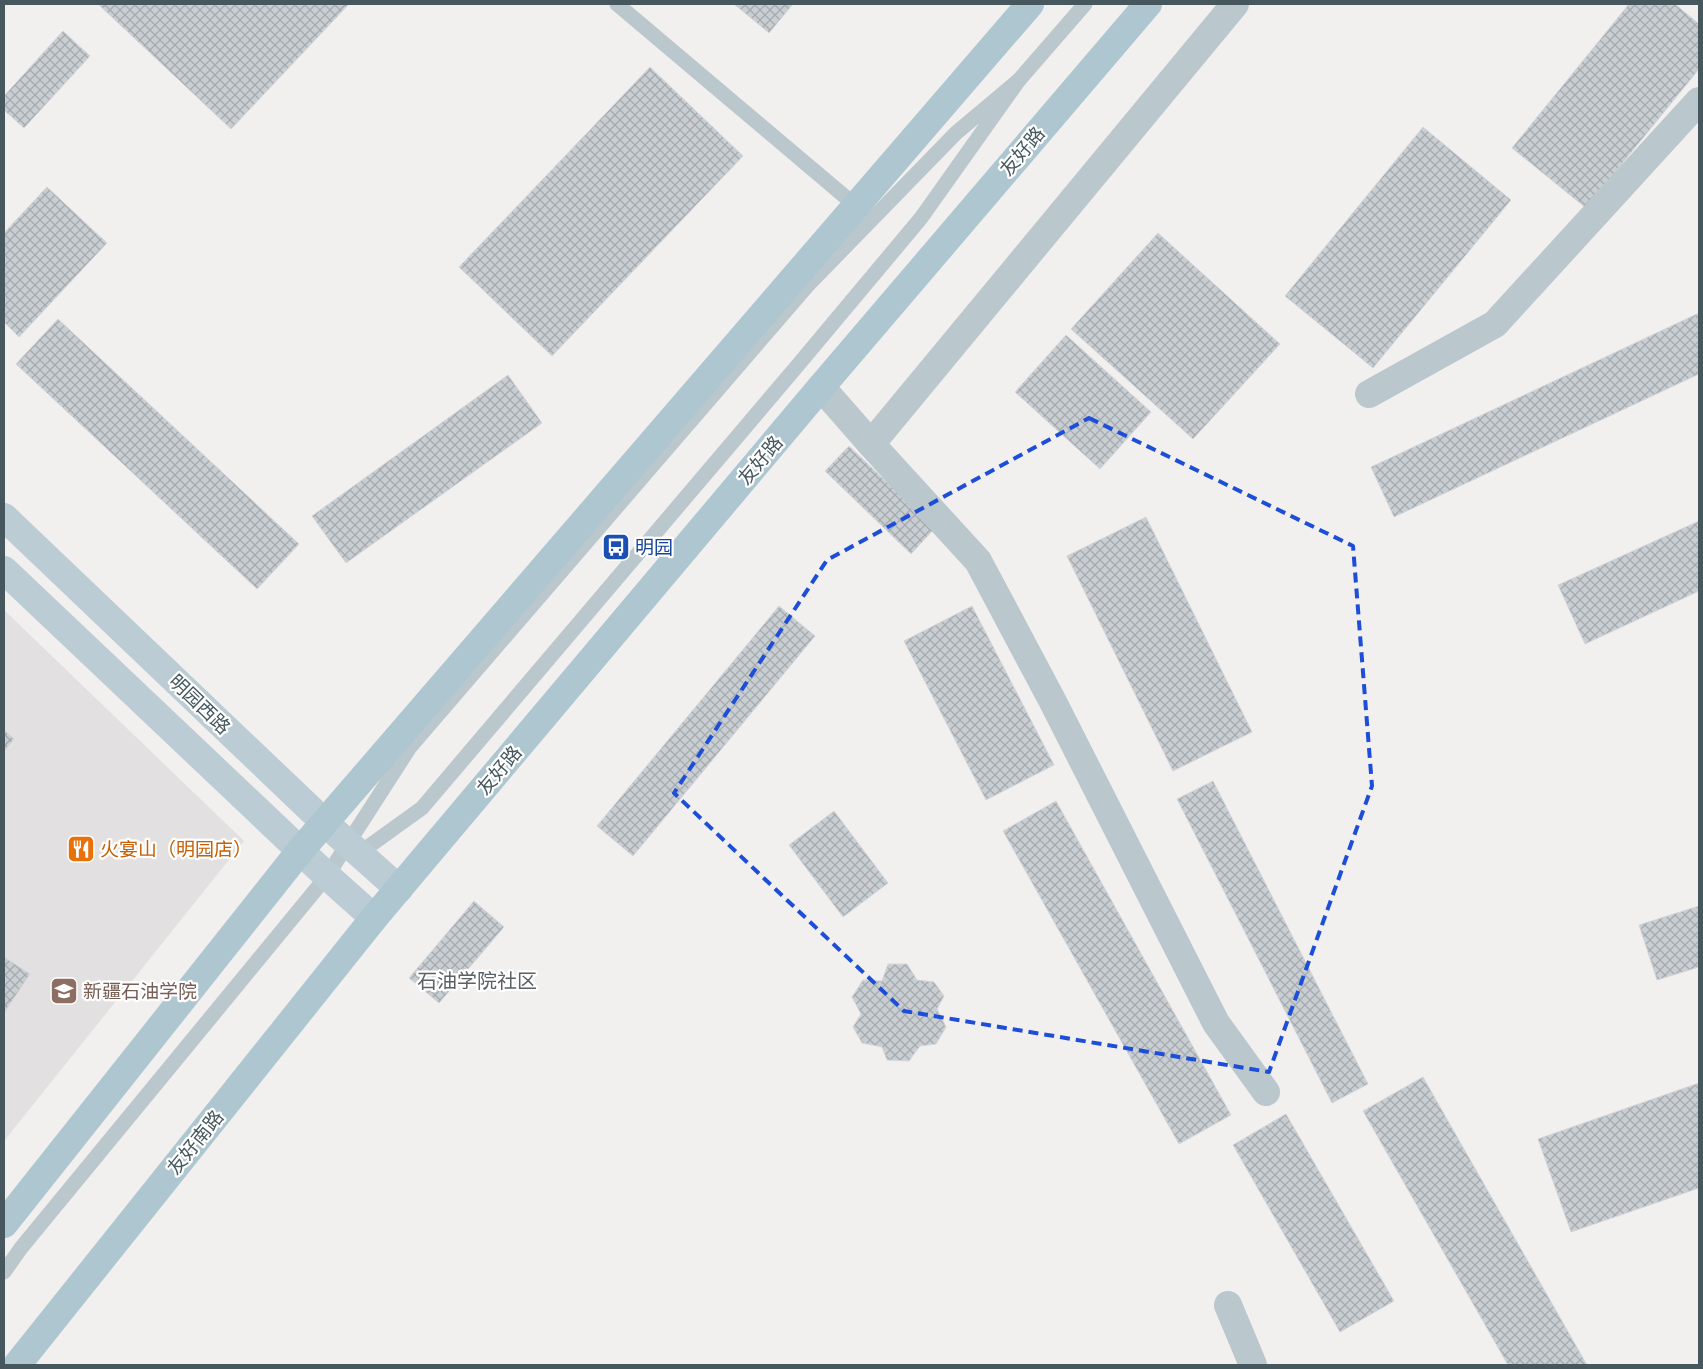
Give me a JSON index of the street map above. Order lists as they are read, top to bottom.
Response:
{
  "streets": {
    "main road": ["友好路", "友好南路"],
    "street": ["明园西路"]
  },
  "crossings": [
    ["友好路", "明园西路"],
    ["友好路", "友好南路"],
    ["明园西路", "友好南路"]
  ],
  "districts": ["石油学院社区"],
  "places": {
    "bus stop": ["明园"],
    "restaurant": ["火宴山（明园店）"],
    "school or university": ["新疆石油学院"]
  }
}
